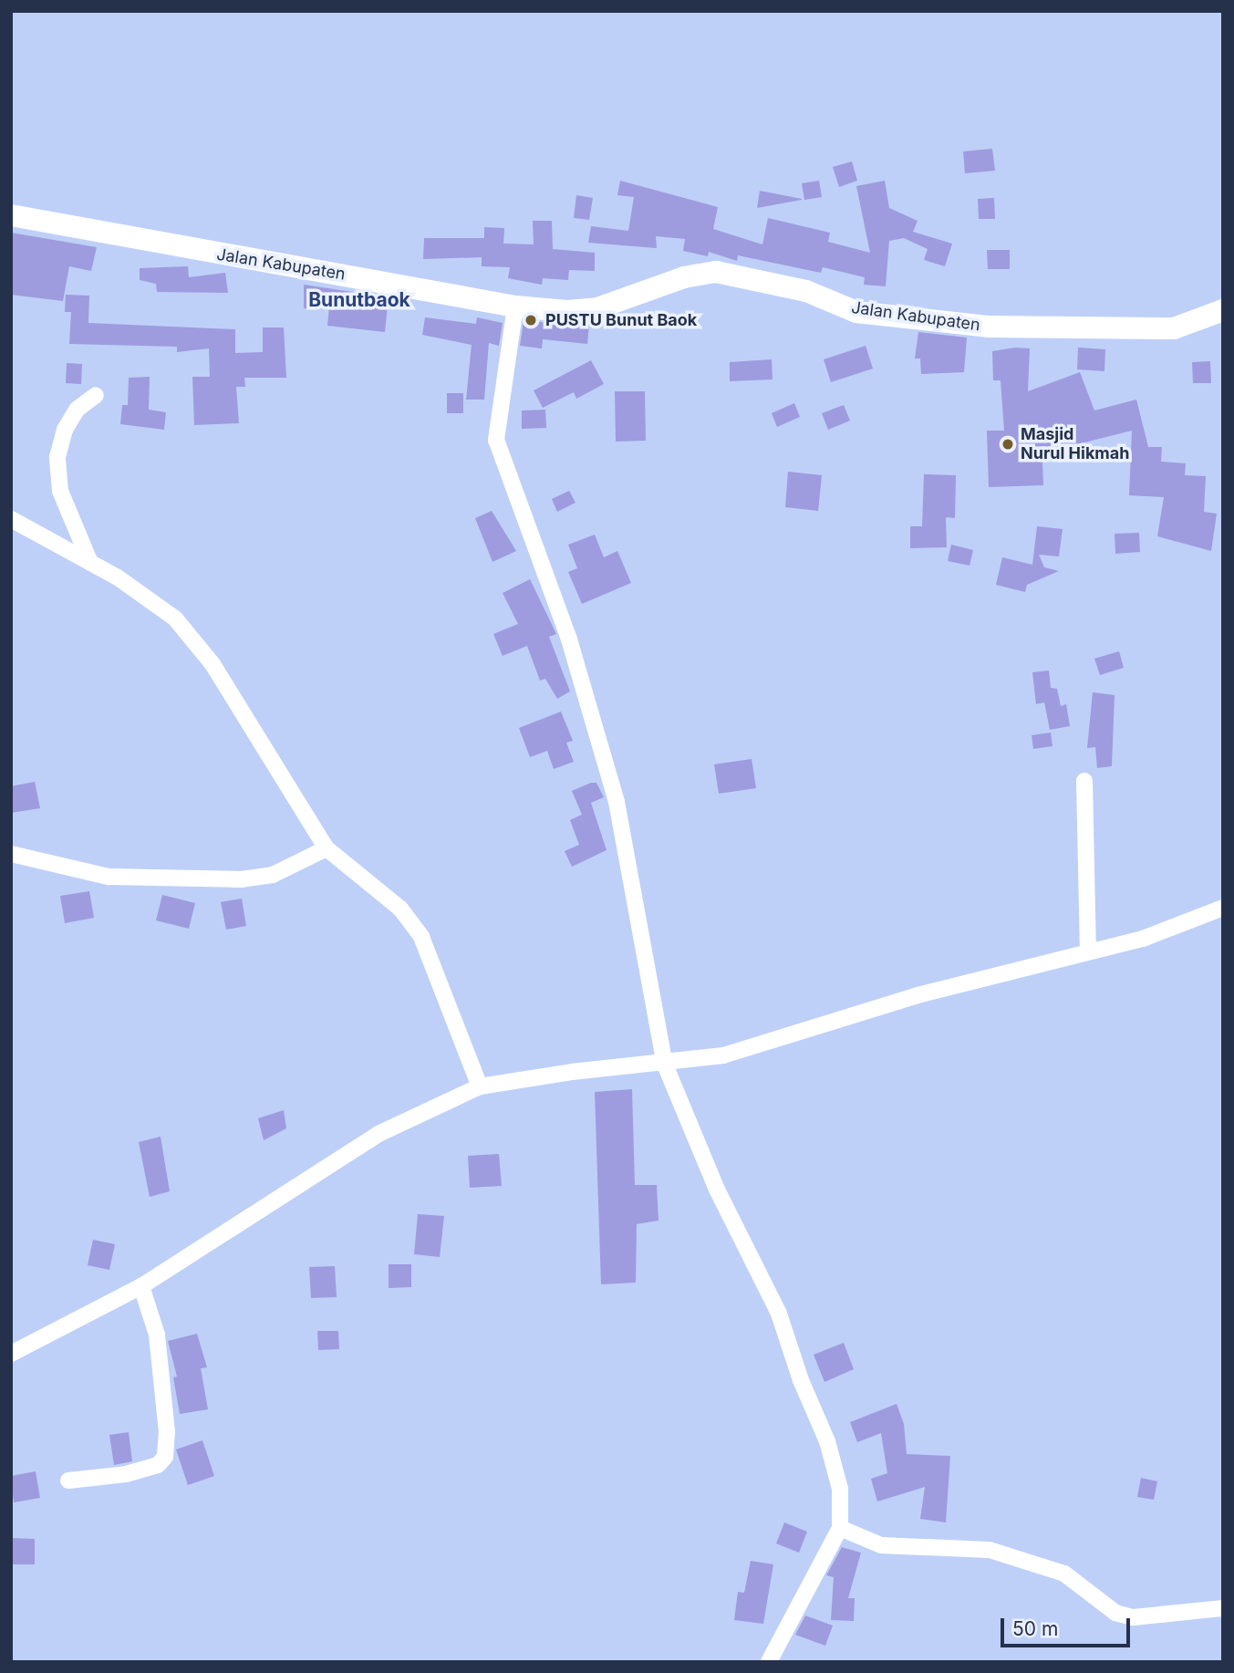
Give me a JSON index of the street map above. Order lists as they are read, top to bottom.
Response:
{
  "streets": {
    "street": ["Jalan Kabupaten"]
  },
  "districts": ["Bunutbaok"],
  "places": ["PUSTU Bunut Baok", "Masjid Nurul Hikmah"],
  "scale_bar": "50 m"
}
